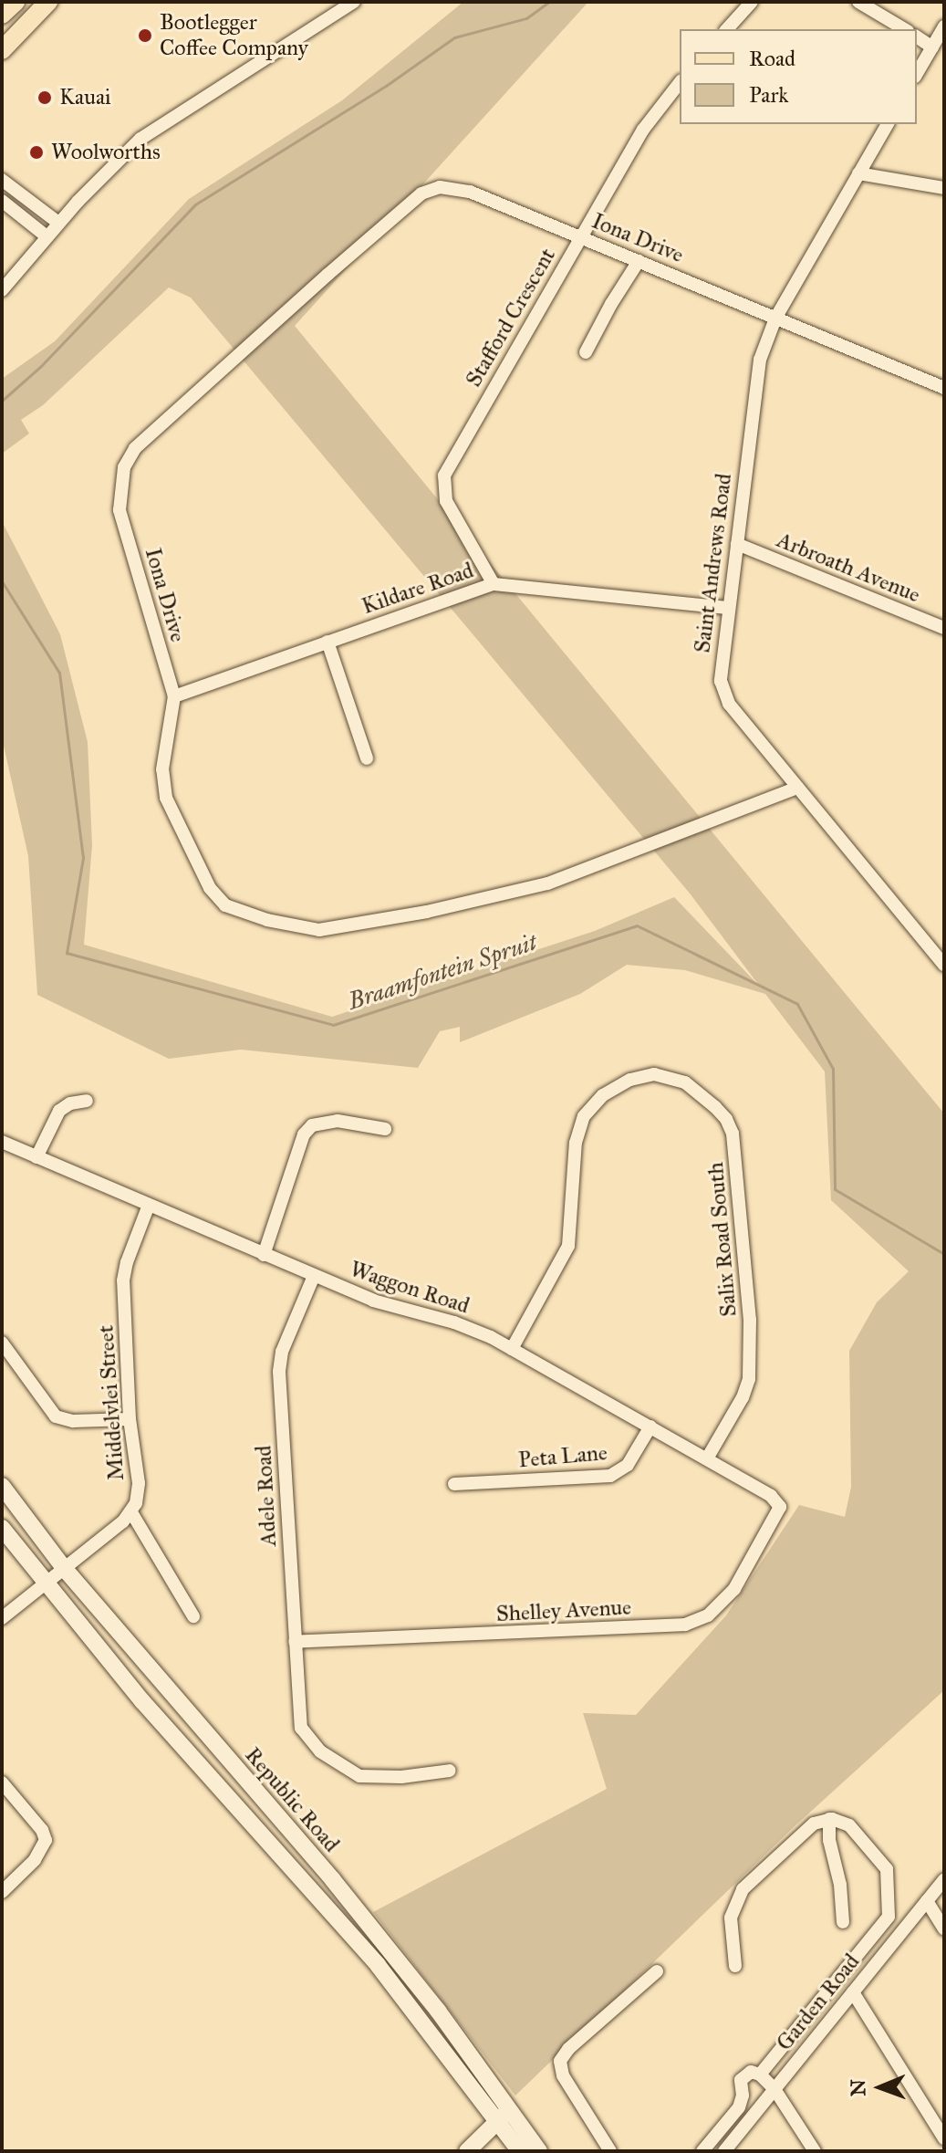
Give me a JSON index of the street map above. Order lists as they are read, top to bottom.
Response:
{
  "streets": {
    "main road": ["Republic Road"],
    "street": [
      "Iona Drive",
      "Stafford Crescent",
      "Saint Andrews Road",
      "Arbroath Avenue",
      "Kildare Road",
      "Salix Road South",
      "Waggon Road",
      "Middelvlei Street",
      "Peta Lane",
      "Adele Road",
      "Shelley Avenue",
      "Garden Road"
    ]
  },
  "crossings": [
    ["Iona Drive", "Stafford Crescent"],
    ["Iona Drive", "Saint Andrews Road"],
    ["Iona Drive", "Kildare Road"],
    ["Stafford Crescent", "Kildare Road"],
    ["Saint Andrews Road", "Arbroath Avenue"],
    ["Saint Andrews Road", "Kildare Road"],
    ["Salix Road South", "Waggon Road"],
    ["Waggon Road", "Middelvlei Street"],
    ["Waggon Road", "Peta Lane"],
    ["Waggon Road", "Adele Road"],
    ["Waggon Road", "Shelley Avenue"],
    ["Middelvlei Street", "Republic Road"],
    ["Adele Road", "Shelley Avenue"]
  ],
  "water": ["Braamfontein Spruit"],
  "places": ["Bootlegger Coffee Company", "Kauai", "Woolworths"],
  "legend": ["Road", "Park"],
  "north": "left"
}
